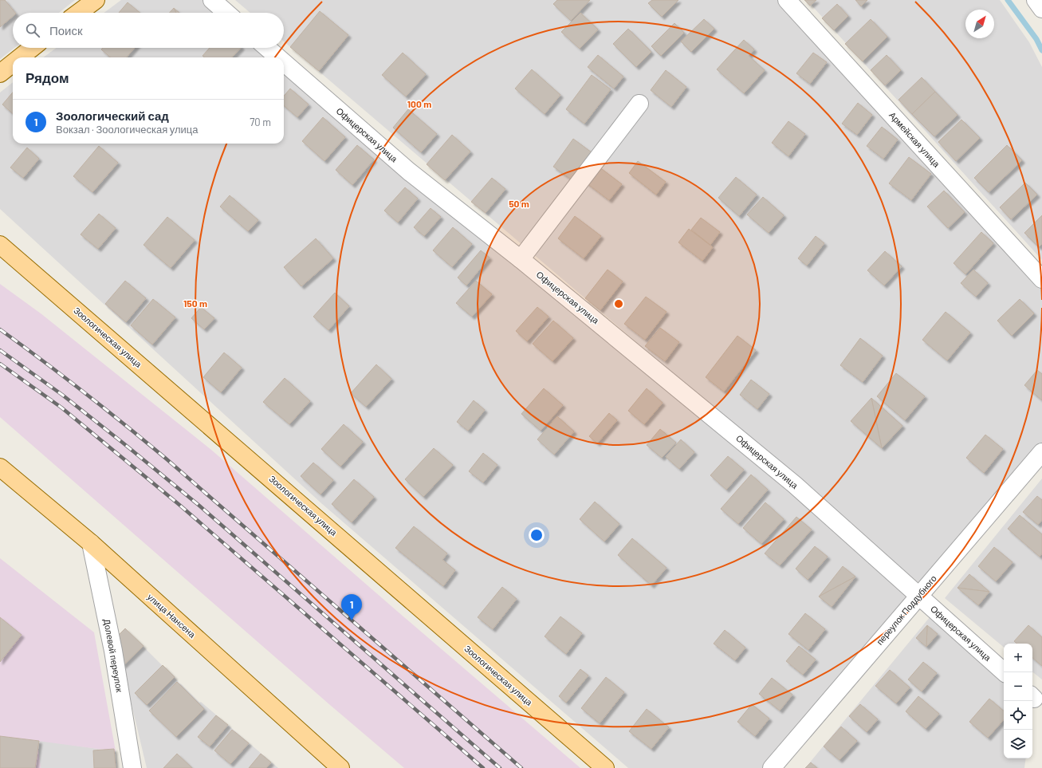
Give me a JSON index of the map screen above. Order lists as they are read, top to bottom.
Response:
{
  "streets": {
    "main road": ["Зоологическая улица", "улица Нансена"],
    "street": [
      "Офицерская улица",
      "Армейская улица",
      "переулок Поддубного",
      "Долевой переулок"
    ]
  },
  "crossings": [
    ["Офицерская улица", "переулок Поддубного"],
    ["улица Нансена", "Долевой переулок"]
  ],
  "north": "top right",
  "page": {
    "search": "Поиск",
    "heading": "Рядом",
    "list": [
      {
        "mark": "1",
        "name": "Зоологический сад",
        "note": "Вокзал · Зоологическая улица",
        "value": "70 m"
      }
    ],
    "pins": "1",
    "map_buttons": ["+", "−"]
  },
  "rings": ["100 m", "50 m", "150 m"]
}
